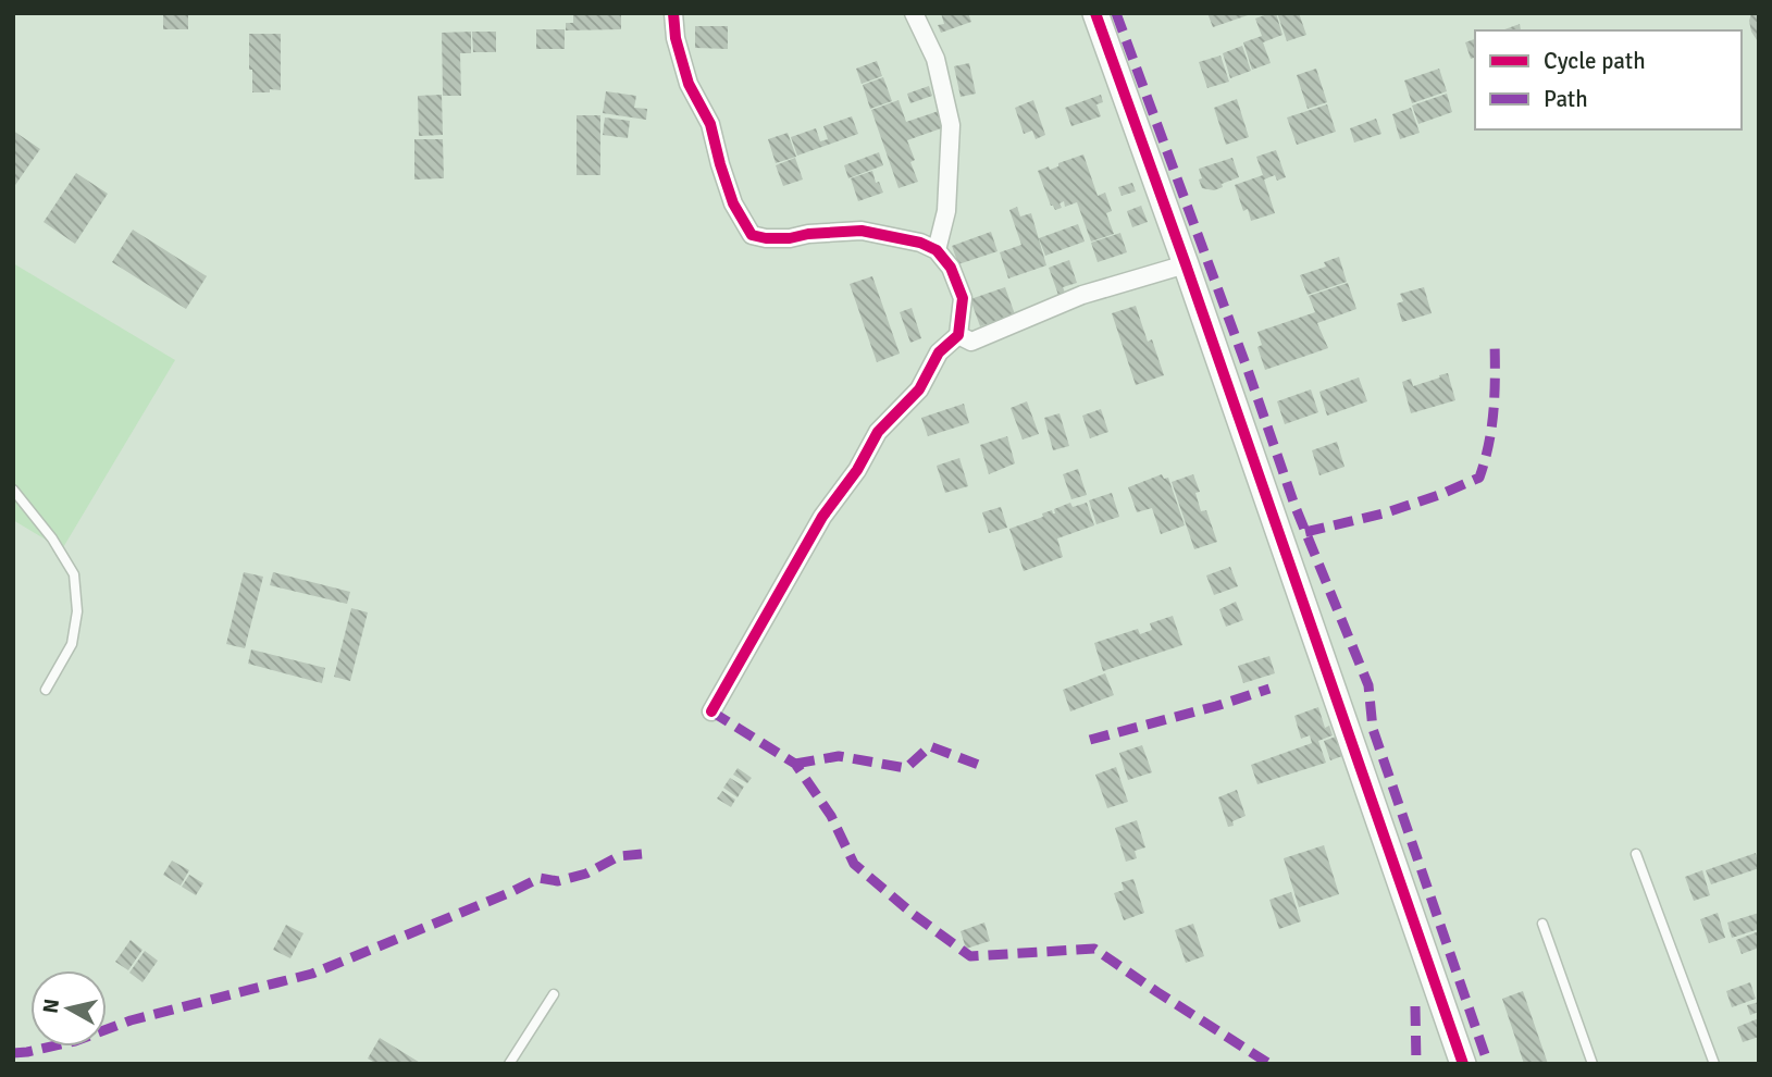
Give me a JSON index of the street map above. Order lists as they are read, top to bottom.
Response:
{
  "legend": ["Cycle path", "Path"],
  "north": "left"
}
